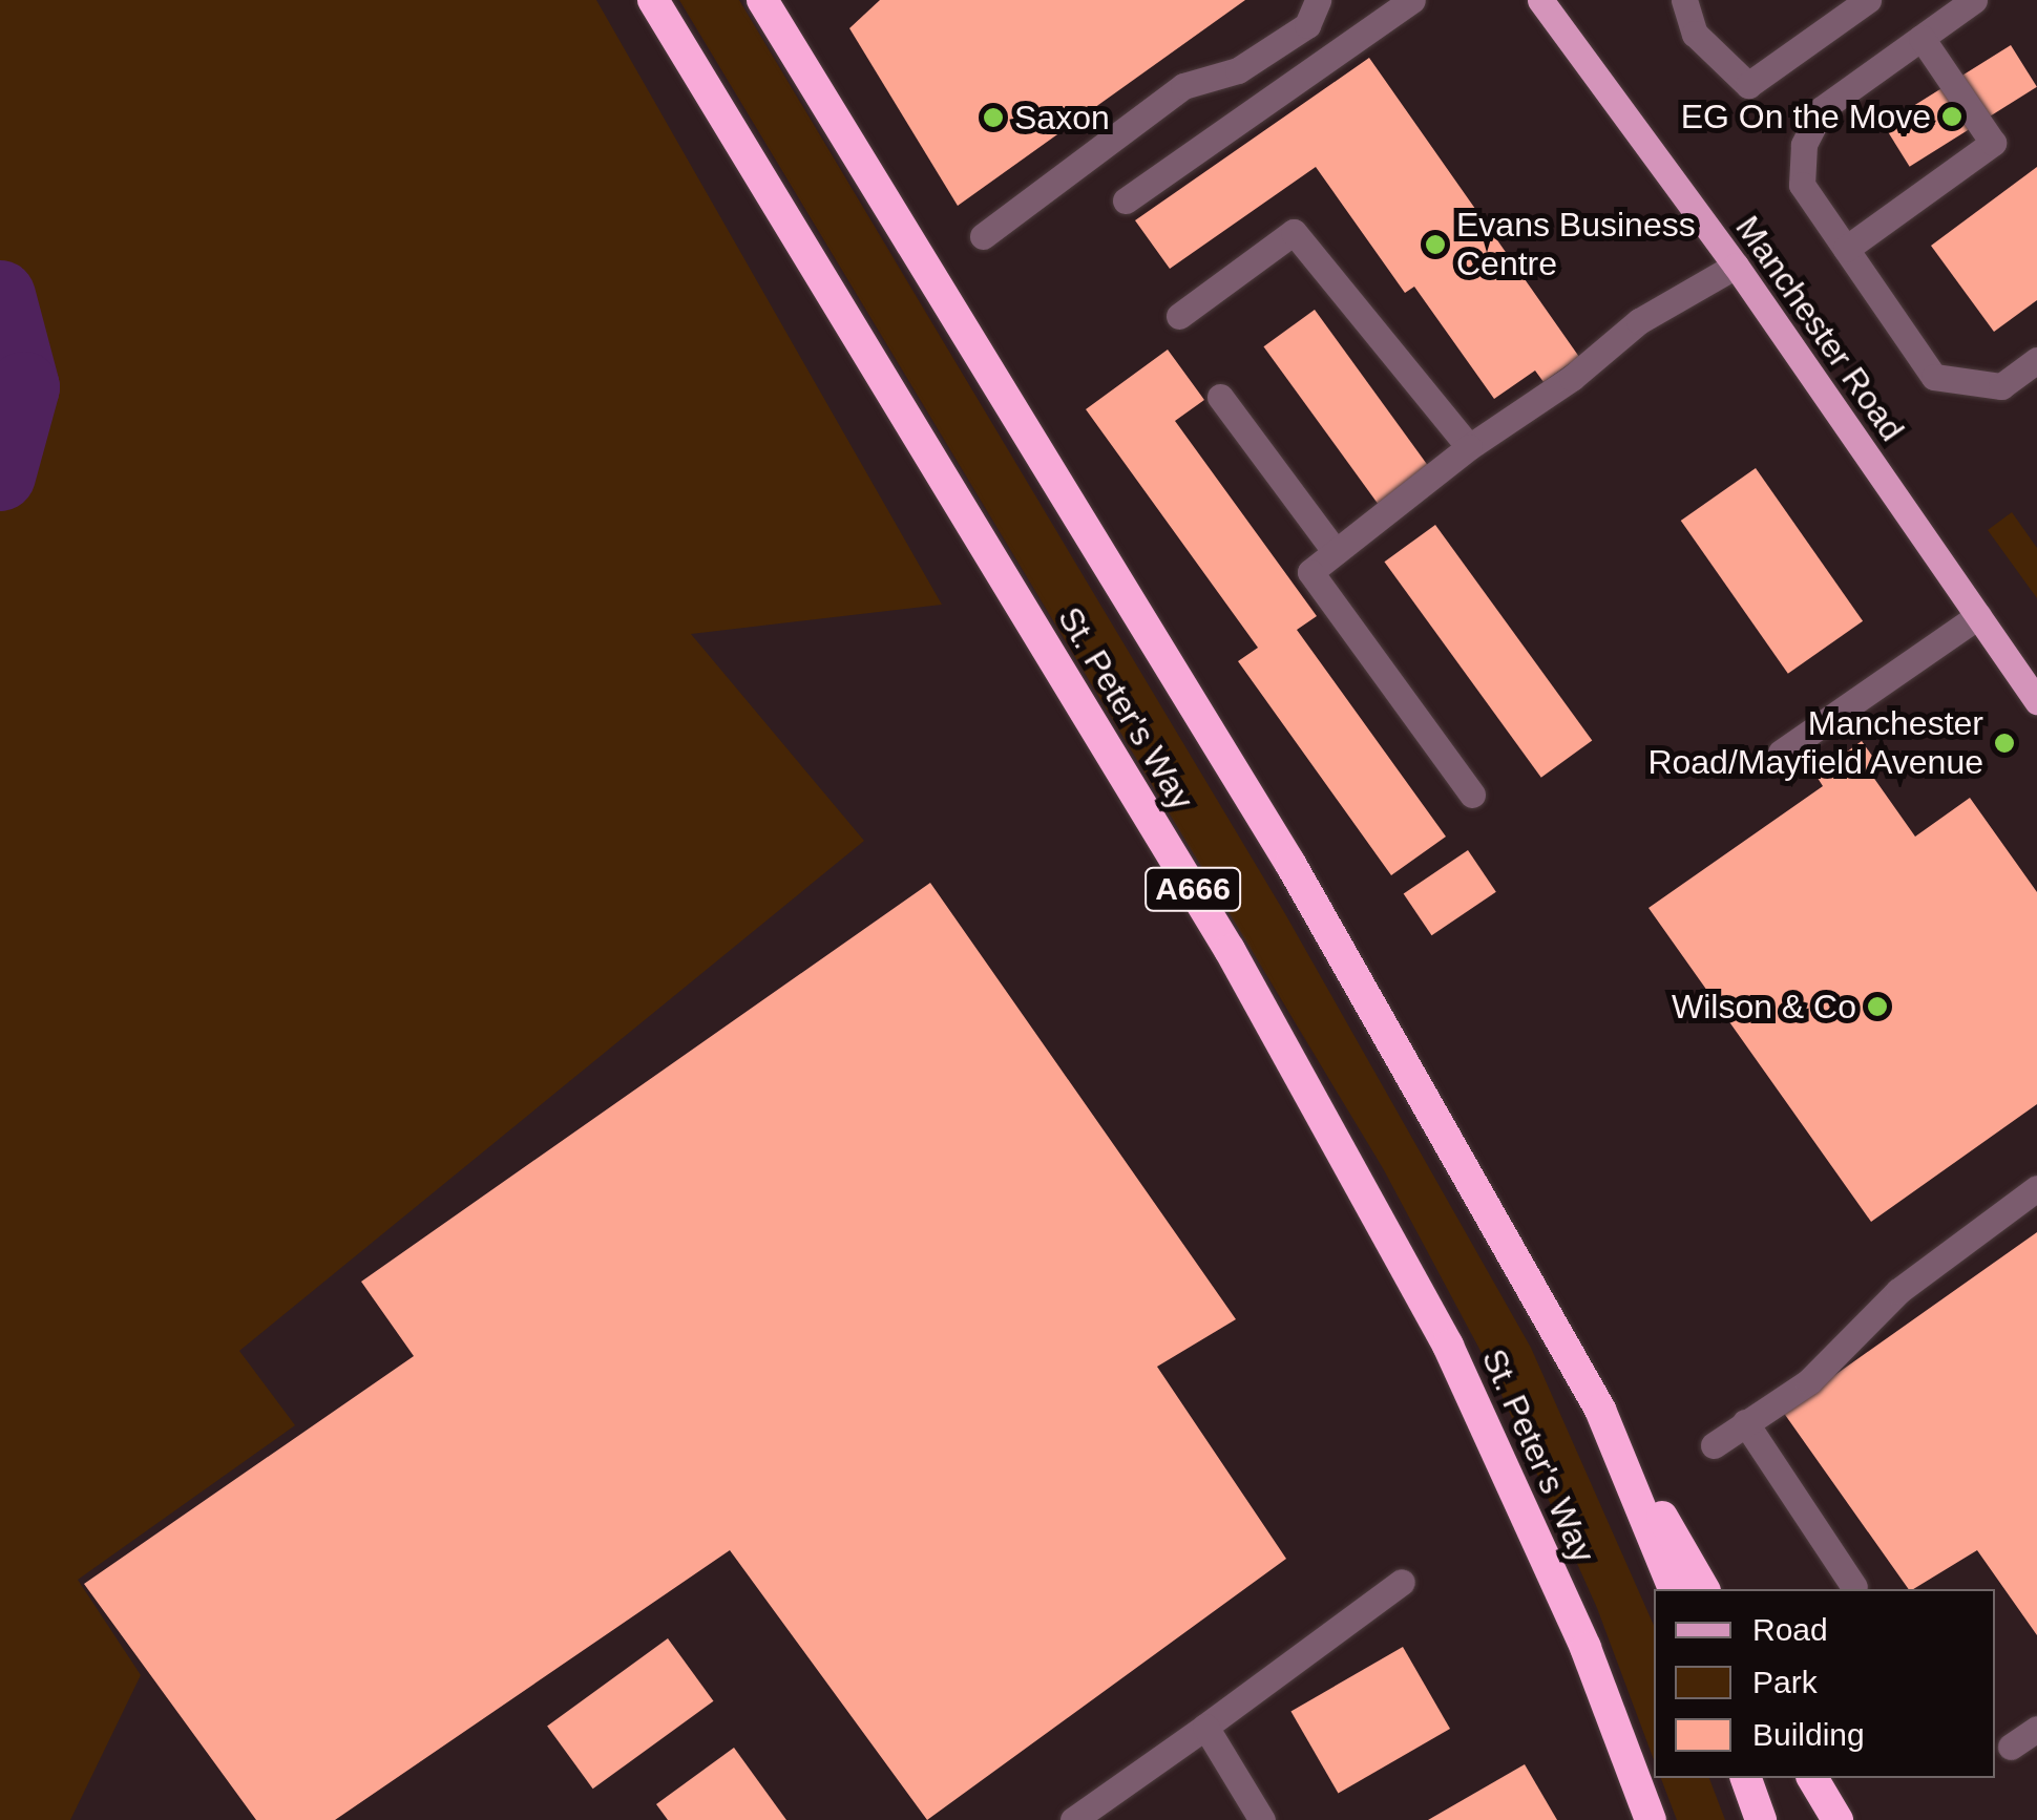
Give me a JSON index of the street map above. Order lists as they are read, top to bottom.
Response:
{
  "streets": {
    "highway": ["St. Peter's Way", "A666"],
    "main road": ["Manchester Road"]
  },
  "places": [
    "EG On the Move",
    "Saxon",
    "Evans Business Centre",
    "Manchester Road/Mayfield Avenue",
    "Wilson & Co"
  ],
  "legend": ["Road", "Park", "Building"]
}
